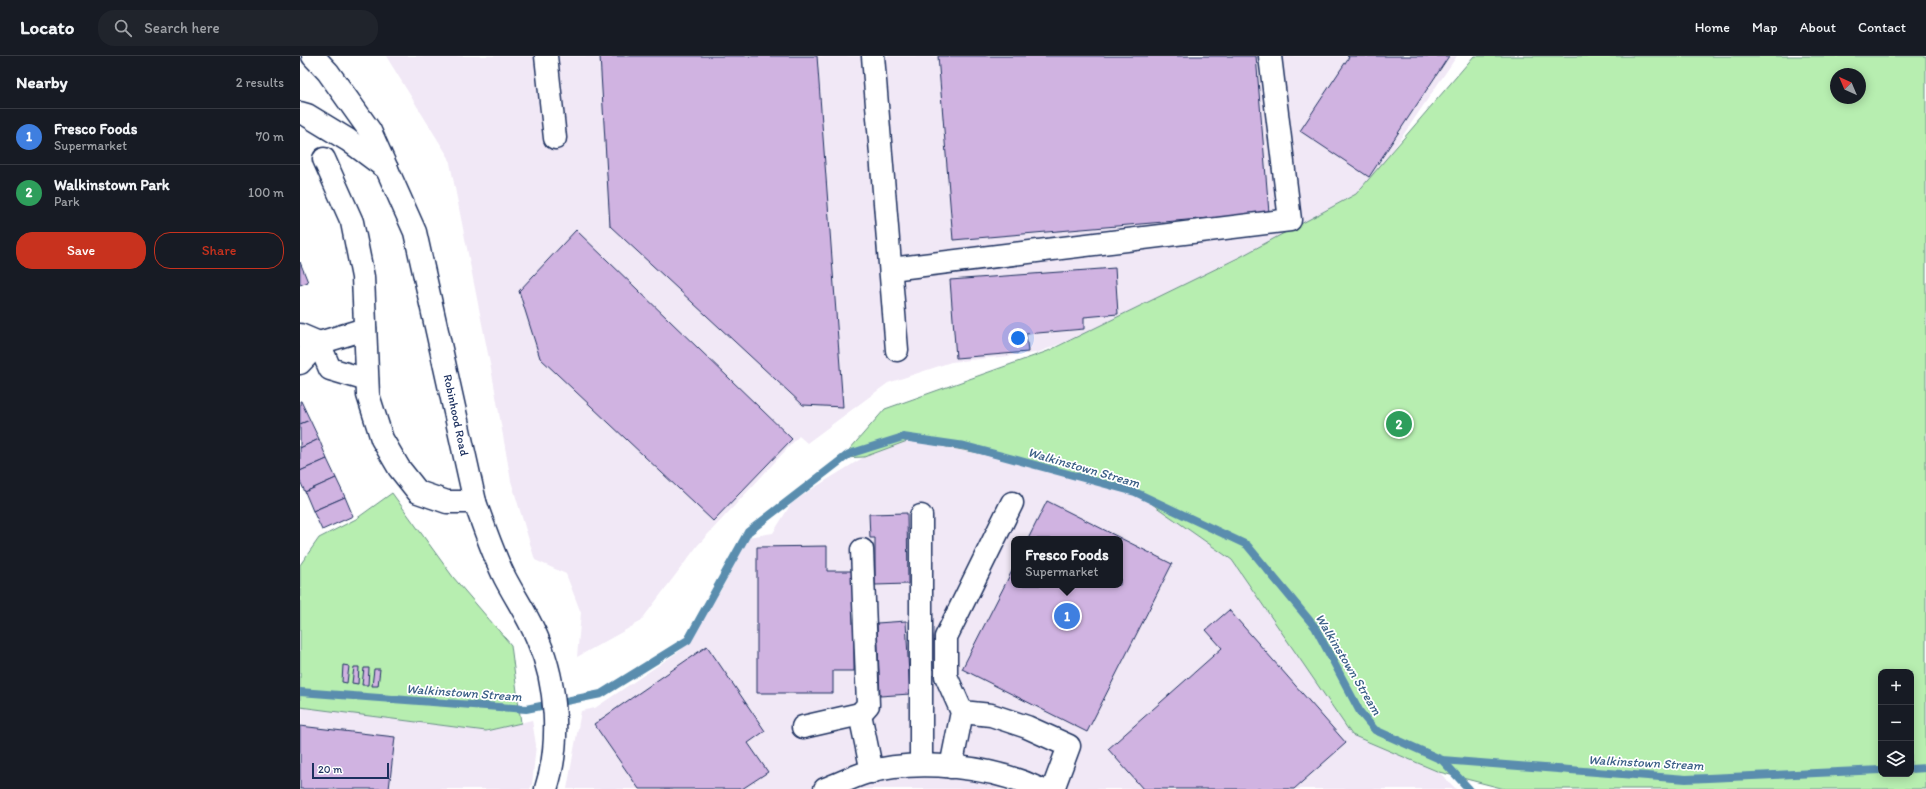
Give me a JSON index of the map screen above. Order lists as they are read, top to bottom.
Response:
{
  "streets": {
    "street": ["Robinhood Road"]
  },
  "water": ["Walkinstown Stream"],
  "scale_bar": "20 m",
  "north": "top left",
  "page": {
    "header": "Locato",
    "search": "Search here",
    "nav": [
      "Home",
      "Map",
      "About",
      "Contact"
    ],
    "heading": ["Nearby", "2 results"],
    "list": [
      {
        "mark": "1",
        "name": "Fresco Foods",
        "note": "Supermarket",
        "value": "70 m"
      },
      {
        "mark": "2",
        "name": "Walkinstown Park",
        "note": "Park",
        "value": "100 m"
      }
    ],
    "buttons": ["Save", "Share"],
    "pins": ["2", "1"],
    "popup": ["Fresco Foods", "Supermarket"],
    "map_buttons": ["+", "−"],
    "scale": "20 m"
  }
}
